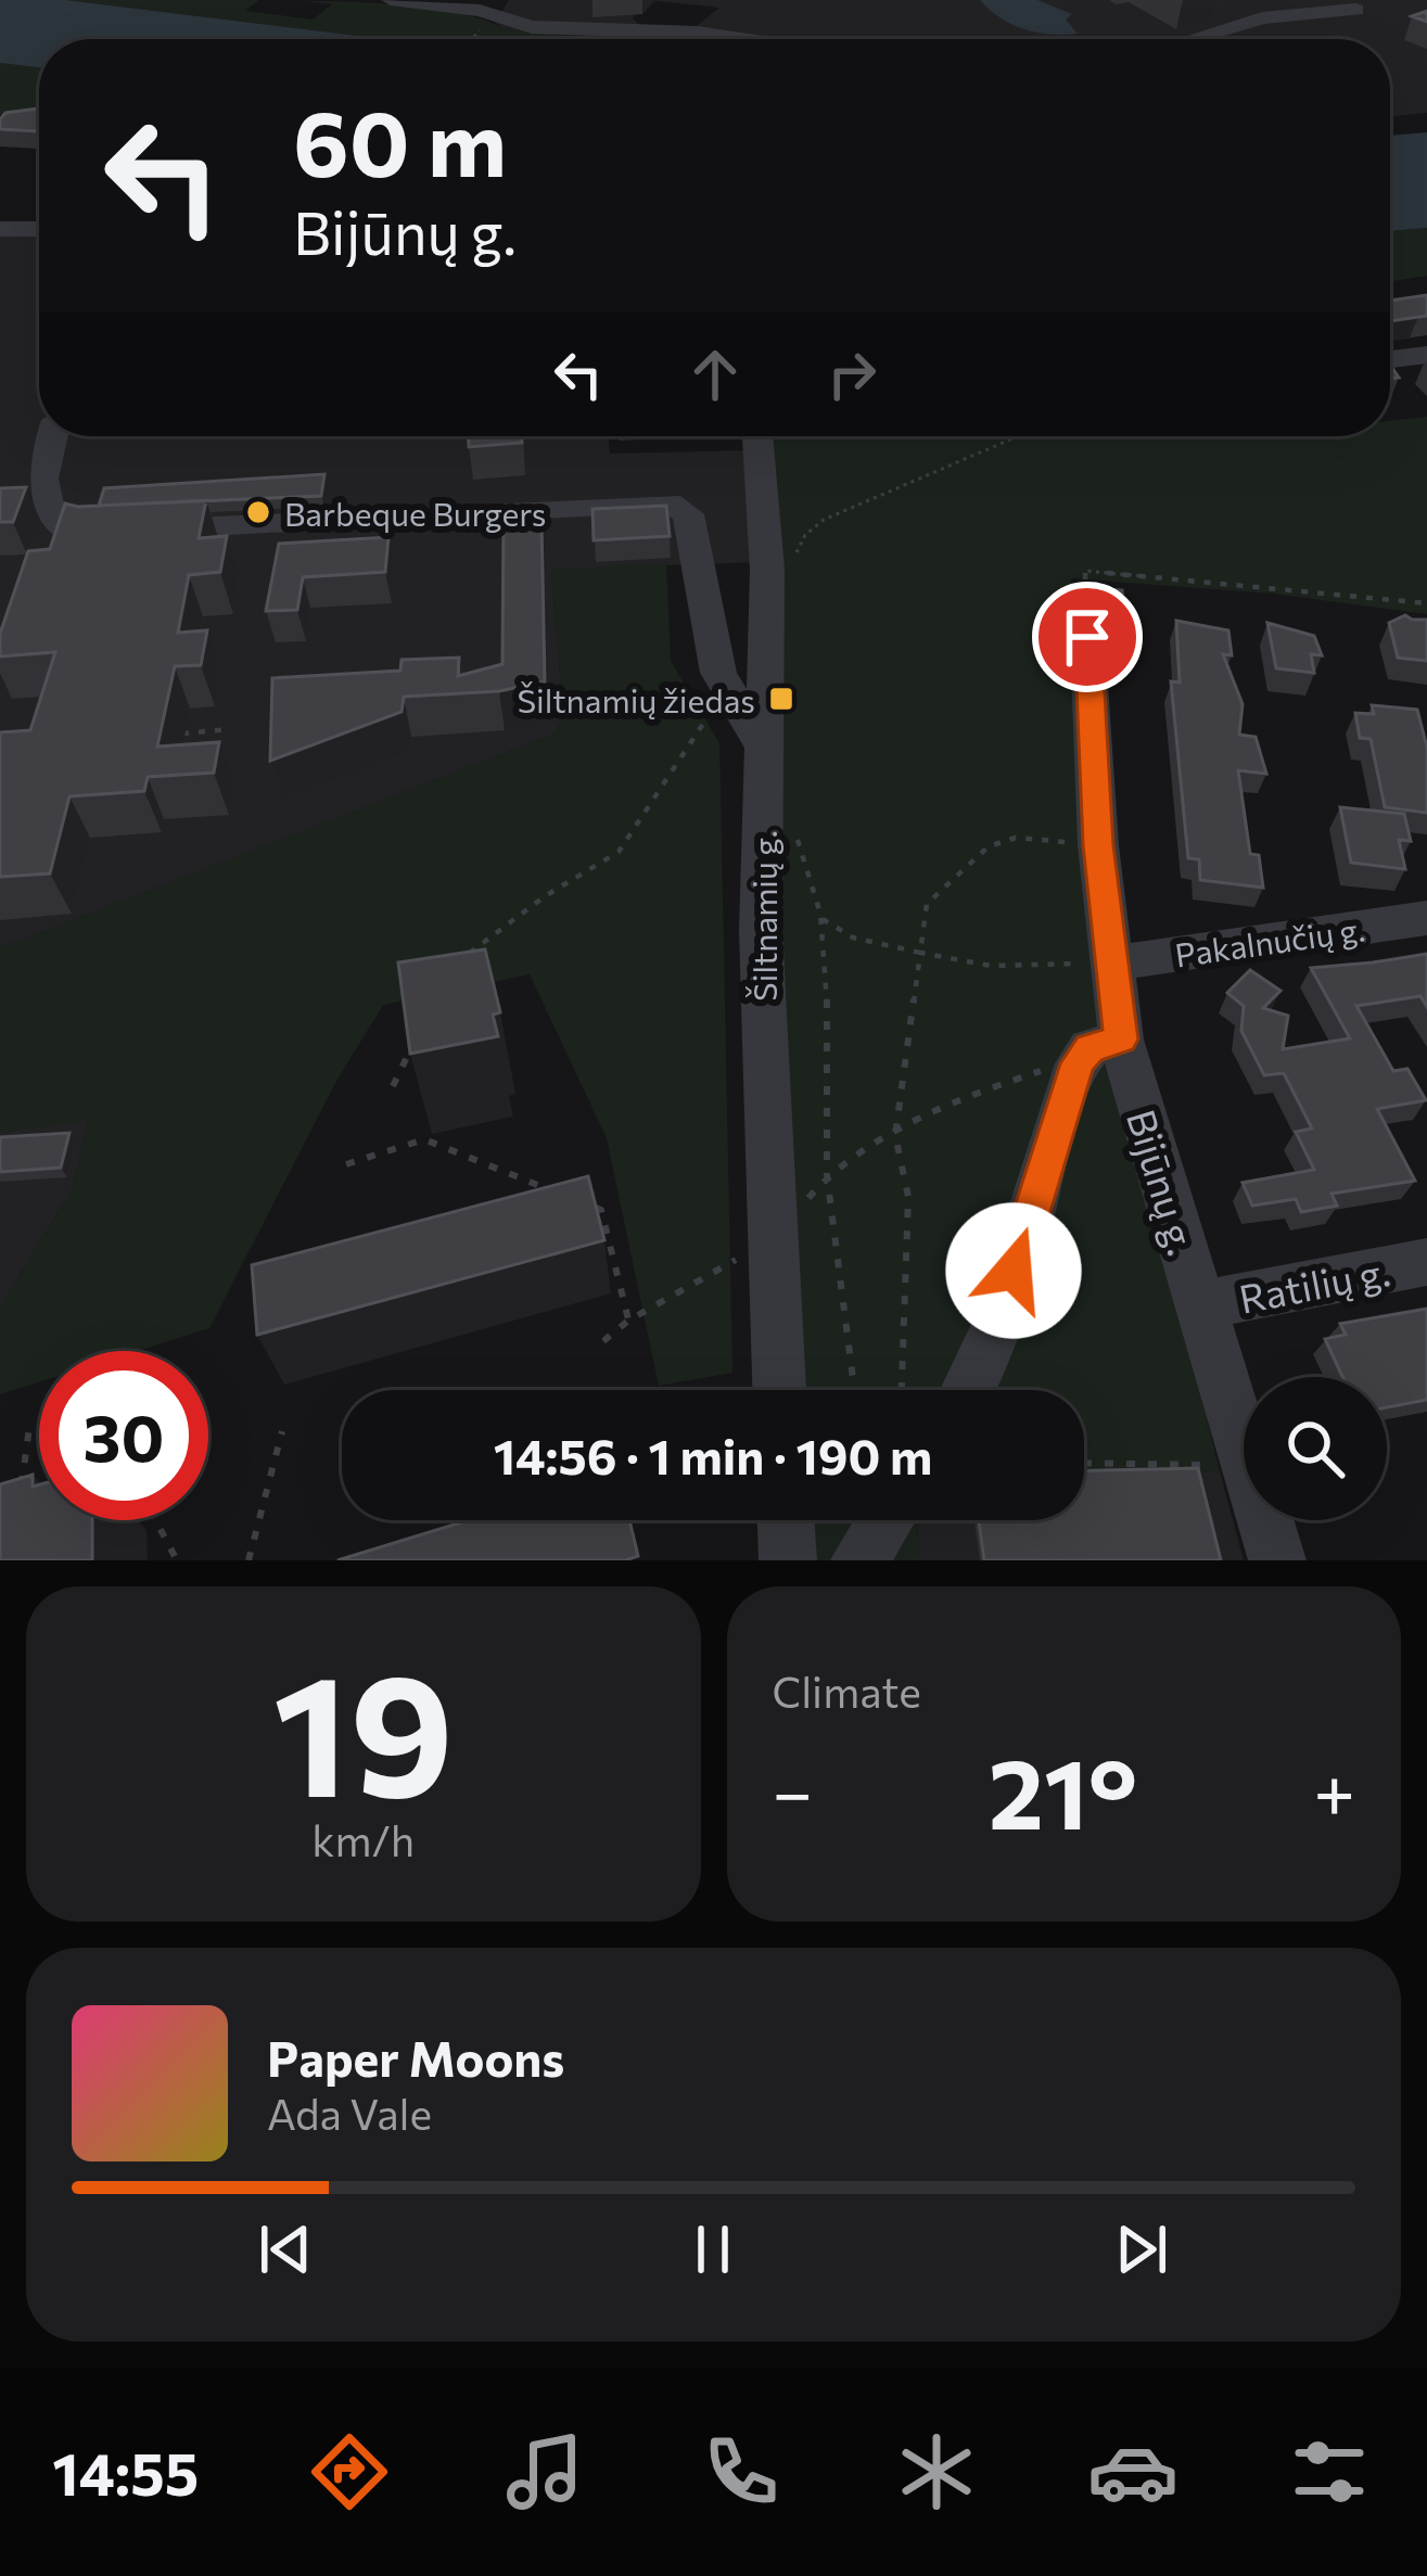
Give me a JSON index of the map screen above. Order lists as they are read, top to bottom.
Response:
{
  "streets": {
    "street": [
      "Šiltnamių g.",
      "Pakalnučių g.",
      "Bijūnų g.",
      "Ratilių g."
    ]
  },
  "crossings": [
    ["Pakalnučių g.", "Bijūnų g."],
    ["Bijūnų g.", "Ratilių g."]
  ],
  "places": {
    "other": ["Barbeque Burgers"],
    "transit": ["Šiltnamių žiedas"]
  },
  "page": {
    "turn": ["60 m", "Bijūnų g."],
    "limit": "30",
    "trip": "14:56 · 1 min · 190 m",
    "tile": [
      ["19", "km/h"],
      "Climate"
    ],
    "heat": ["−", "21°", "+"],
    "song": ["Paper Moons", "Ada Vale"],
    "tabs": "14:55"
  }
}
